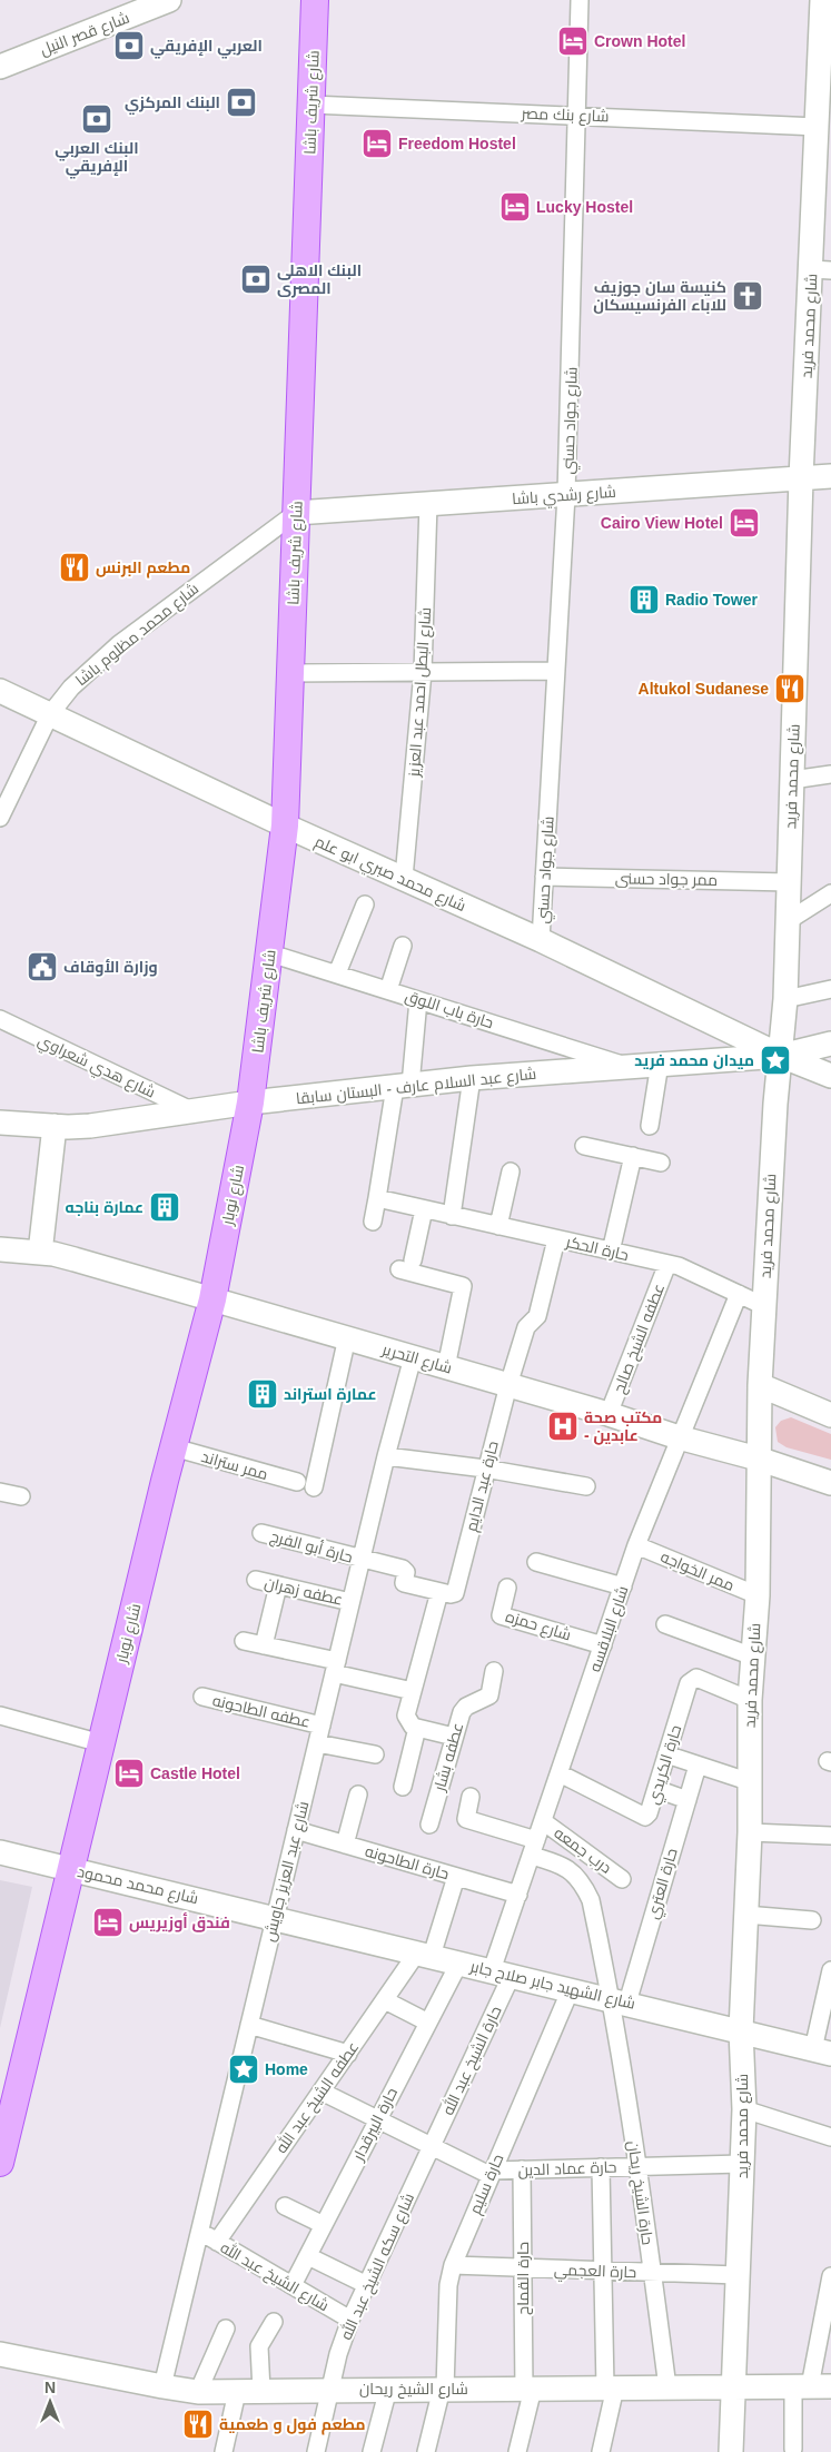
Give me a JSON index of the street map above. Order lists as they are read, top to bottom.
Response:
{
  "streets": {
    "main road": ["شارع شريف باشا", "شارع نوبار"],
    "street": [
      "شارع قصر النيل",
      "شارع بنك مصر",
      "شارع محمد فريد",
      "شارع جواد حسني",
      "شارع رشدي باشا",
      "شارع محمد مظلوم باشا",
      "شارع البطل احمد عبد العزيز",
      "شارع محمد صبري ابو علم",
      "ممر جواد حسنى",
      "حارة باب اللوق",
      "شارع هدي شعراوي",
      "شارع عبد السلام عارف - البستان سابقا",
      "حارة الحكر",
      "عطفه الشيخ صالح",
      "شارع التحرير",
      "ممر ستراند",
      "حارة عبد الدايم",
      "حارة أبو الفرج",
      "ممر الخواجه",
      "عطفه زهران",
      "شارع حمزه",
      "شارع البلاقسه",
      "عطفه الطاحونه",
      "عطفه بشار",
      "حارة الكريدي",
      "درب جمعه",
      "حارة الطاحونه",
      "شارع عبد العزيز جاويش",
      "حارة العتري",
      "شارع محمد محمود",
      "شارع الشهيد جابر صلاح جابر",
      "حارة الشيخ عبد الله",
      "عطفه الشيخ عبد الله",
      "حارة البيرقدار",
      "حارة عماد الدين",
      "حارة سليم",
      "حارة الشيخ ريحان",
      "شارع سكه الشيخ عبد الله",
      "حارة العجمي",
      "شارع الشيخ عبد الله",
      "حارة القماح",
      "شارع الشيخ ريحان"
    ]
  },
  "crossings": [
    ["شارع شريف باشا", "شارع بنك مصر"],
    ["شارع شريف باشا", "شارع رشدي باشا"],
    ["شارع شريف باشا", "شارع محمد مظلوم باشا"],
    ["شارع شريف باشا", "شارع محمد صبري ابو علم"],
    ["شارع شريف باشا", "حارة باب اللوق"],
    ["شارع شريف باشا", "شارع عبد السلام عارف - البستان سابقا"],
    ["شارع شريف باشا", "شارع نوبار"],
    ["شارع بنك مصر", "شارع محمد فريد"],
    ["شارع بنك مصر", "شارع جواد حسني"],
    ["شارع محمد فريد", "شارع رشدي باشا"],
    ["شارع محمد فريد", "شارع محمد صبري ابو علم"],
    ["شارع محمد فريد", "ممر جواد حسنى"],
    ["شارع محمد فريد", "شارع عبد السلام عارف - البستان سابقا"],
    ["شارع محمد فريد", "حارة الحكر"],
    ["شارع محمد فريد", "شارع التحرير"],
    ["شارع محمد فريد", "ممر الخواجه"],
    ["شارع محمد فريد", "حارة الكريدي"],
    ["شارع محمد فريد", "شارع الشهيد جابر صلاح جابر"],
    ["شارع محمد فريد", "حارة عماد الدين"],
    ["شارع محمد فريد", "حارة العجمي"],
    ["شارع محمد فريد", "شارع الشيخ ريحان"],
    ["شارع جواد حسني", "شارع رشدي باشا"],
    ["شارع جواد حسني", "شارع محمد صبري ابو علم"],
    ["شارع جواد حسني", "ممر جواد حسنى"],
    ["شارع رشدي باشا", "شارع محمد مظلوم باشا"],
    ["شارع رشدي باشا", "شارع البطل احمد عبد العزيز"],
    ["شارع محمد مظلوم باشا", "شارع محمد صبري ابو علم"],
    ["شارع البطل احمد عبد العزيز", "شارع محمد صبري ابو علم"],
    ["شارع محمد صبري ابو علم", "شارع عبد السلام عارف - البستان سابقا"],
    ["حارة باب اللوق", "شارع عبد السلام عارف - البستان سابقا"],
    ["شارع هدي شعراوي", "شارع عبد السلام عارف - البستان سابقا"],
    ["شارع عبد السلام عارف - البستان سابقا", "شارع نوبار"],
    ["شارع نوبار", "شارع التحرير"],
    ["شارع نوبار", "ممر ستراند"],
    ["شارع نوبار", "شارع محمد محمود"],
    ["حارة الحكر", "عطفه الشيخ صالح"],
    ["حارة الحكر", "حارة عبد الدايم"],
    ["حارة الحكر", "شارع البلاقسه"],
    ["عطفه الشيخ صالح", "شارع التحرير"],
    ["شارع التحرير", "حارة عبد الدايم"],
    ["شارع التحرير", "شارع البلاقسه"],
    ["شارع التحرير", "شارع عبد العزيز جاويش"],
    ["حارة عبد الدايم", "حارة أبو الفرج"],
    ["حارة أبو الفرج", "شارع عبد العزيز جاويش"],
    ["ممر الخواجه", "شارع البلاقسه"],
    ["عطفه زهران", "شارع عبد العزيز جاويش"],
    ["شارع حمزه", "شارع البلاقسه"],
    ["شارع البلاقسه", "حارة الكريدي"],
    ["شارع البلاقسه", "درب جمعه"],
    ["شارع البلاقسه", "حارة الطاحونه"],
    ["شارع البلاقسه", "شارع الشهيد جابر صلاح جابر"],
    ["شارع البلاقسه", "حارة الشيخ عبد الله"],
    ["شارع البلاقسه", "حارة الشيخ ريحان"],
    ["عطفه الطاحونه", "شارع عبد العزيز جاويش"],
    ["حارة الطاحونه", "شارع عبد العزيز جاويش"],
    ["حارة الطاحونه", "عطفه الشيخ عبد الله"],
    ["شارع عبد العزيز جاويش", "شارع محمد محمود"],
    ["شارع عبد العزيز جاويش", "شارع الشهيد جابر صلاح جابر"],
    ["شارع عبد العزيز جاويش", "شارع الشيخ عبد الله"],
    ["شارع عبد العزيز جاويش", "شارع الشيخ ريحان"],
    ["حارة العتري", "شارع الشهيد جابر صلاح جابر"],
    ["حارة العتري", "حارة الشيخ ريحان"],
    ["شارع محمد محمود", "شارع الشهيد جابر صلاح جابر"],
    ["شارع الشهيد جابر صلاح جابر", "حارة الشيخ عبد الله"],
    ["شارع الشهيد جابر صلاح جابر", "عطفه الشيخ عبد الله"],
    ["شارع الشهيد جابر صلاح جابر", "حارة البيرقدار"],
    ["شارع الشهيد جابر صلاح جابر", "حارة سليم"],
    ["شارع الشهيد جابر صلاح جابر", "حارة الشيخ ريحان"],
    ["حارة الشيخ عبد الله", "شارع سكه الشيخ عبد الله"],
    ["عطفه الشيخ عبد الله", "شارع الشيخ عبد الله"],
    ["حارة البيرقدار", "شارع الشيخ عبد الله"],
    ["حارة عماد الدين", "حارة سليم"],
    ["حارة عماد الدين", "حارة الشيخ ريحان"],
    ["حارة عماد الدين", "حارة القماح"],
    ["حارة سليم", "حارة العجمي"],
    ["حارة سليم", "شارع الشيخ ريحان"],
    ["حارة الشيخ ريحان", "حارة العجمي"],
    ["حارة الشيخ ريحان", "شارع الشيخ ريحان"],
    ["شارع سكه الشيخ عبد الله", "شارع الشيخ عبد الله"],
    ["شارع سكه الشيخ عبد الله", "شارع الشيخ ريحان"],
    ["حارة العجمي", "حارة القماح"],
    ["حارة القماح", "شارع الشيخ ريحان"]
  ],
  "places": {
    "hotel": [
      "Crown Hotel",
      "Freedom Hostel",
      "Lucky Hostel",
      "Cairo View Hotel",
      "Castle Hotel",
      "فندق أوزيريس"
    ],
    "bank": [
      "العربي الإفريقي",
      "البنك المركزي",
      "البنك العربي الإفريقي",
      "البنك الاهلى المصرى"
    ],
    "church": ["كنيسة سان جوزيف للاباء الفرنسيسكان"],
    "restaurant": ["مطعم البرنس", "Altukol Sudanese", "مطعم فول و طعمية"],
    "building": ["Radio Tower", "عمارة بناجه", "عمارة استراند"],
    "public building": ["وزارة الأوقاف"],
    "place": ["ميدان محمد فريد", "Home"],
    "hospital": ["مكتب صحة - عابدين"]
  },
  "north": "top"
}
